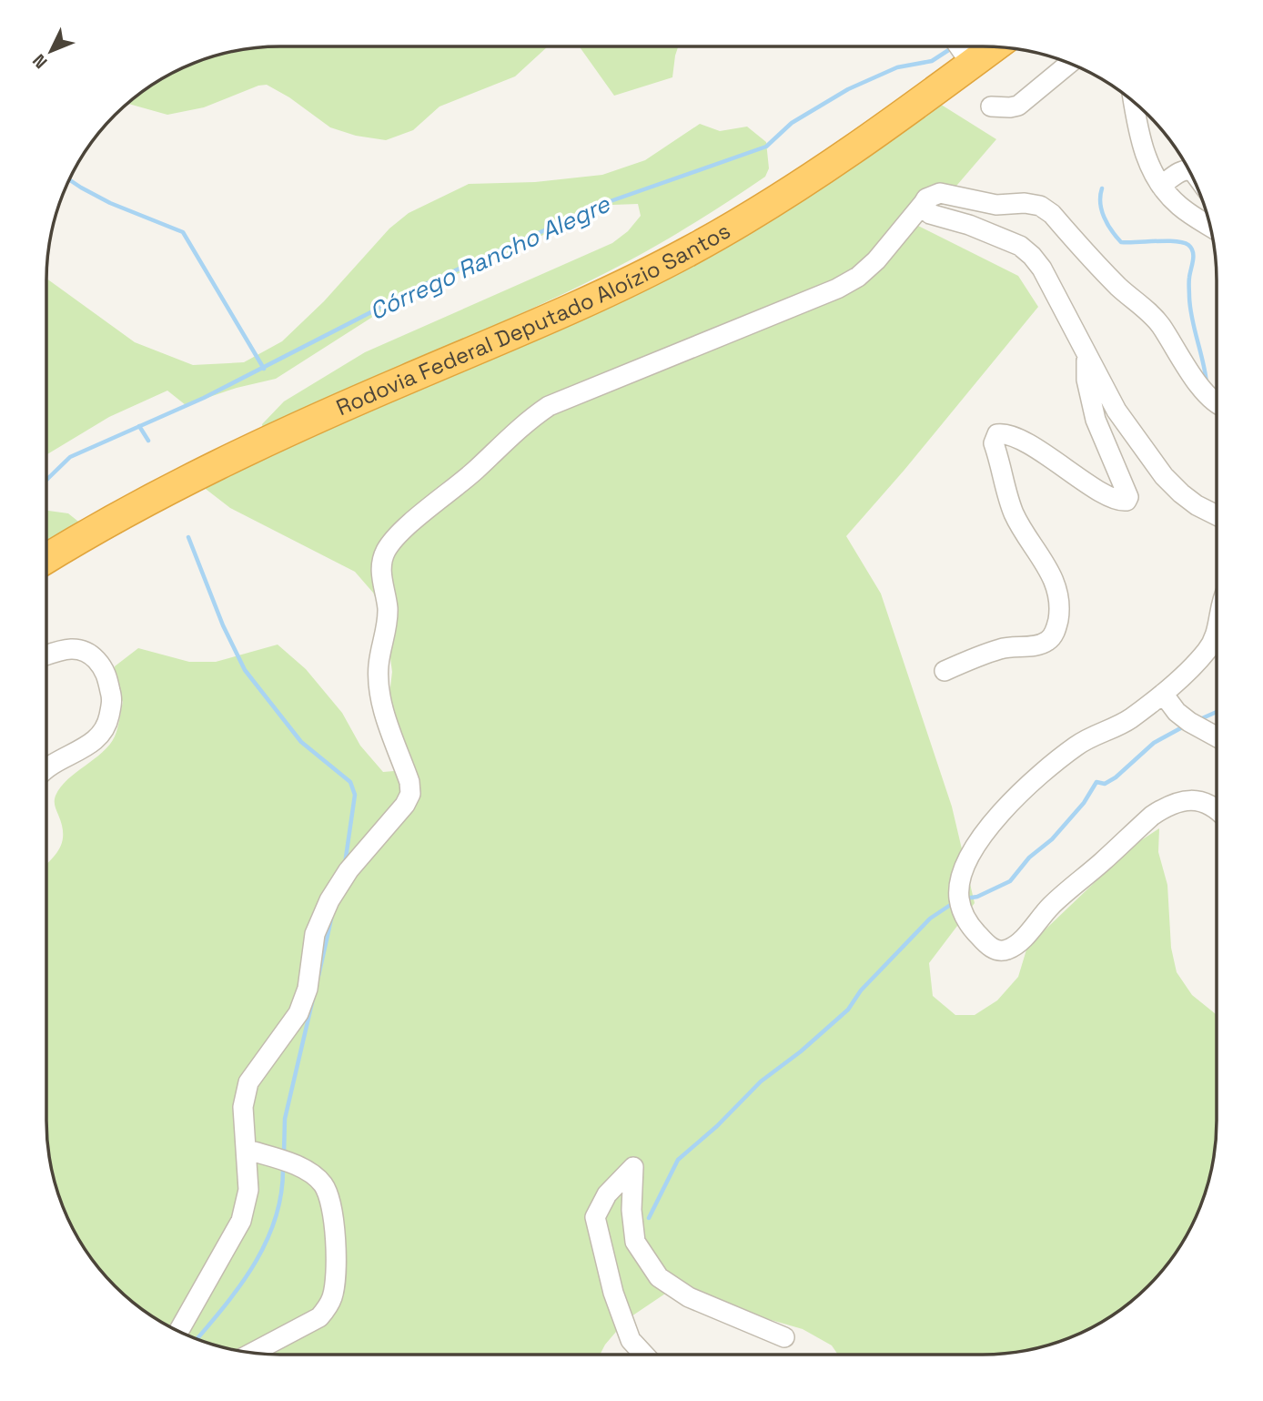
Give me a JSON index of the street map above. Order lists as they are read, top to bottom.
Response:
{
  "streets": {
    "highway": ["Rodovia Federal Deputado Aloízio Santos"]
  },
  "water": ["Córrego Rancho Alegre"],
  "north": "bottom left"
}
